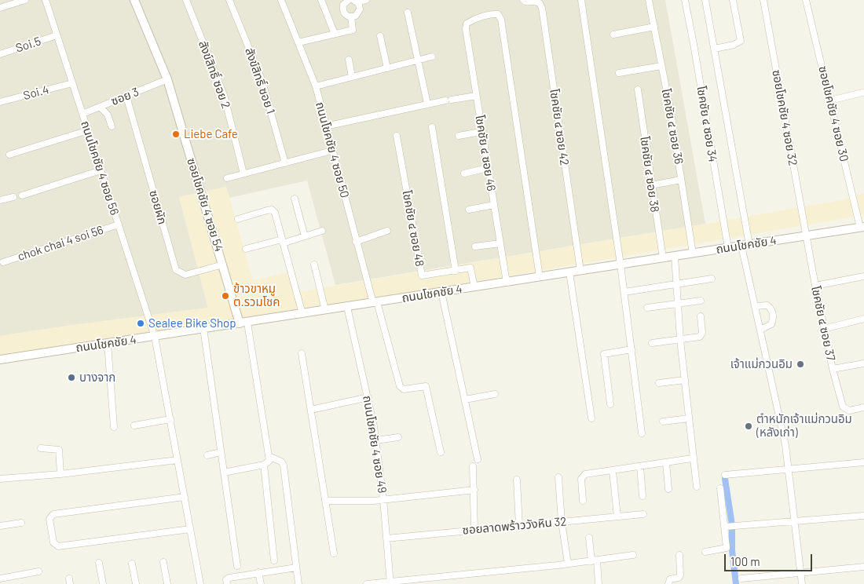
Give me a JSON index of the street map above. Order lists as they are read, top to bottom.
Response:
{
  "streets": {
    "street": [
      "Soi.5",
      "สังข์สิทธิ์ ซอย 2",
      "สังข์สิทธิ์ ซอย 1",
      "Soi.4",
      "ซอย 3",
      "ซอยโชคชัย 4 ซอย 30",
      "ซอยโชคชัย 4 ซอย 32",
      "โชคชัย ๔ ซอย 34",
      "โชคชัย ๔ ซอย 36",
      "โชคชัย ๔ ซอย 42",
      "ถนนโชคชัย 4 ซอย 50",
      "โชคชัย ๔ ซอย 46",
      "ถนนโชคชัย 4 ซอย 56",
      "โชคชัย ๔ ซอย 38",
      "ซอยโชคชัย 4 ซอย 54",
      "ซอยผัก",
      "โชคชัย ๔ ซอย 48",
      "chok chai 4 soi 56",
      "ถนนโชคชัย 4",
      "โชคชัย ๔ ซอย 37",
      "ถนนโชคชัย 4 ซอย 49",
      "ซอยลาดพร้าววังหิน 32"
    ]
  },
  "crossings": [
    ["Soi.5", "ถนนโชคชัย 4 ซอย 56"],
    ["Soi.4", "ถนนโชคชัย 4 ซอย 56"],
    ["ซอย 3", "ถนนโชคชัย 4 ซอย 56"],
    ["ซอย 3", "ซอยโชคชัย 4 ซอย 54"],
    ["ซอย 3", "ซอยผัก"],
    ["ซอยโชคชัย 4 ซอย 30", "ถนนโชคชัย 4"],
    ["ซอยโชคชัย 4 ซอย 32", "ถนนโชคชัย 4"],
    ["ซอยโชคชัย 4 ซอย 32", "โชคชัย ๔ ซอย 37"],
    ["โชคชัย ๔ ซอย 34", "ถนนโชคชัย 4"],
    ["โชคชัย ๔ ซอย 36", "ถนนโชคชัย 4"],
    ["โชคชัย ๔ ซอย 42", "ถนนโชคชัย 4"],
    ["ถนนโชคชัย 4 ซอย 50", "ถนนโชคชัย 4"],
    ["โชคชัย ๔ ซอย 46", "ถนนโชคชัย 4"],
    ["ถนนโชคชัย 4 ซอย 56", "chok chai 4 soi 56"],
    ["ถนนโชคชัย 4 ซอย 56", "ถนนโชคชัย 4"],
    ["โชคชัย ๔ ซอย 38", "ถนนโชคชัย 4"],
    ["ซอยโชคชัย 4 ซอย 54", "ซอยผัก"],
    ["ซอยโชคชัย 4 ซอย 54", "ถนนโชคชัย 4"],
    ["โชคชัย ๔ ซอย 48", "ถนนโชคชัย 4"],
    ["ถนนโชคชัย 4", "โชคชัย ๔ ซอย 37"],
    ["ถนนโชคชัย 4", "ถนนโชคชัย 4 ซอย 49"],
    ["ถนนโชคชัย 4 ซอย 49", "ซอยลาดพร้าววังหิน 32"]
  ],
  "places": [
    "Liebe Cafe",
    "ข้าวขาหมู ต.รวมโชค",
    "Sealee Bike Shop",
    "เจ้าแม่กวนอิม",
    "บางจาก",
    "ตำหนักเจ้าแม่กวนอิม (หลังเก่า)"
  ],
  "scale_bar": "100 m"
}
